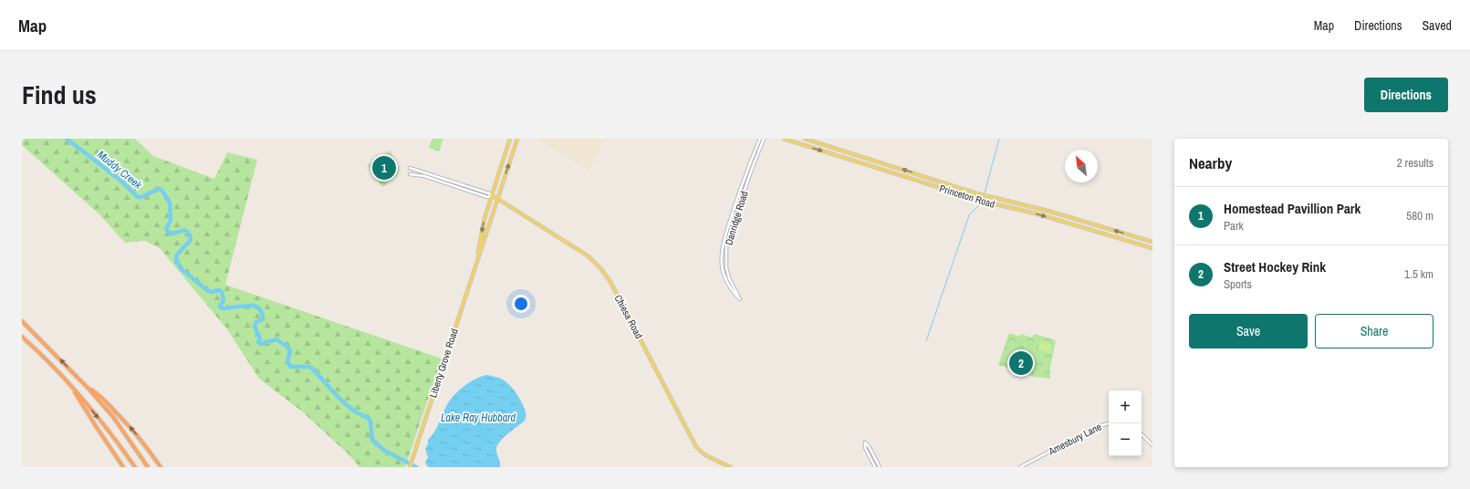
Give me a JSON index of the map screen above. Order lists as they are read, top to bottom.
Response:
{
  "streets": {
    "main road": ["Princeton Road", "Chiesa Road", "Liberty Grove Road"],
    "street": ["Danridge Road", "Amesbury Lane"]
  },
  "crossings": [
    ["Chiesa Road", "Liberty Grove Road"]
  ],
  "water": ["Muddy Creek", "Lake Ray Hubbard"],
  "north": "top left",
  "page": {
    "header": "Map",
    "nav": ["Map", "Directions", "Saved"],
    "title": "Find us",
    "buttons": [
      "Directions",
      ["Save", "Share"]
    ],
    "heading": ["Nearby", "2 results"],
    "pins": ["1", "2"],
    "list": [
      {
        "mark": "1",
        "name": "Homestead Pavillion Park",
        "note": "Park",
        "value": "580 m"
      },
      {
        "mark": "2",
        "name": "Street Hockey Rink",
        "note": "Sports",
        "value": "1.5 km"
      }
    ],
    "map_buttons": ["+", "−"]
  }
}
